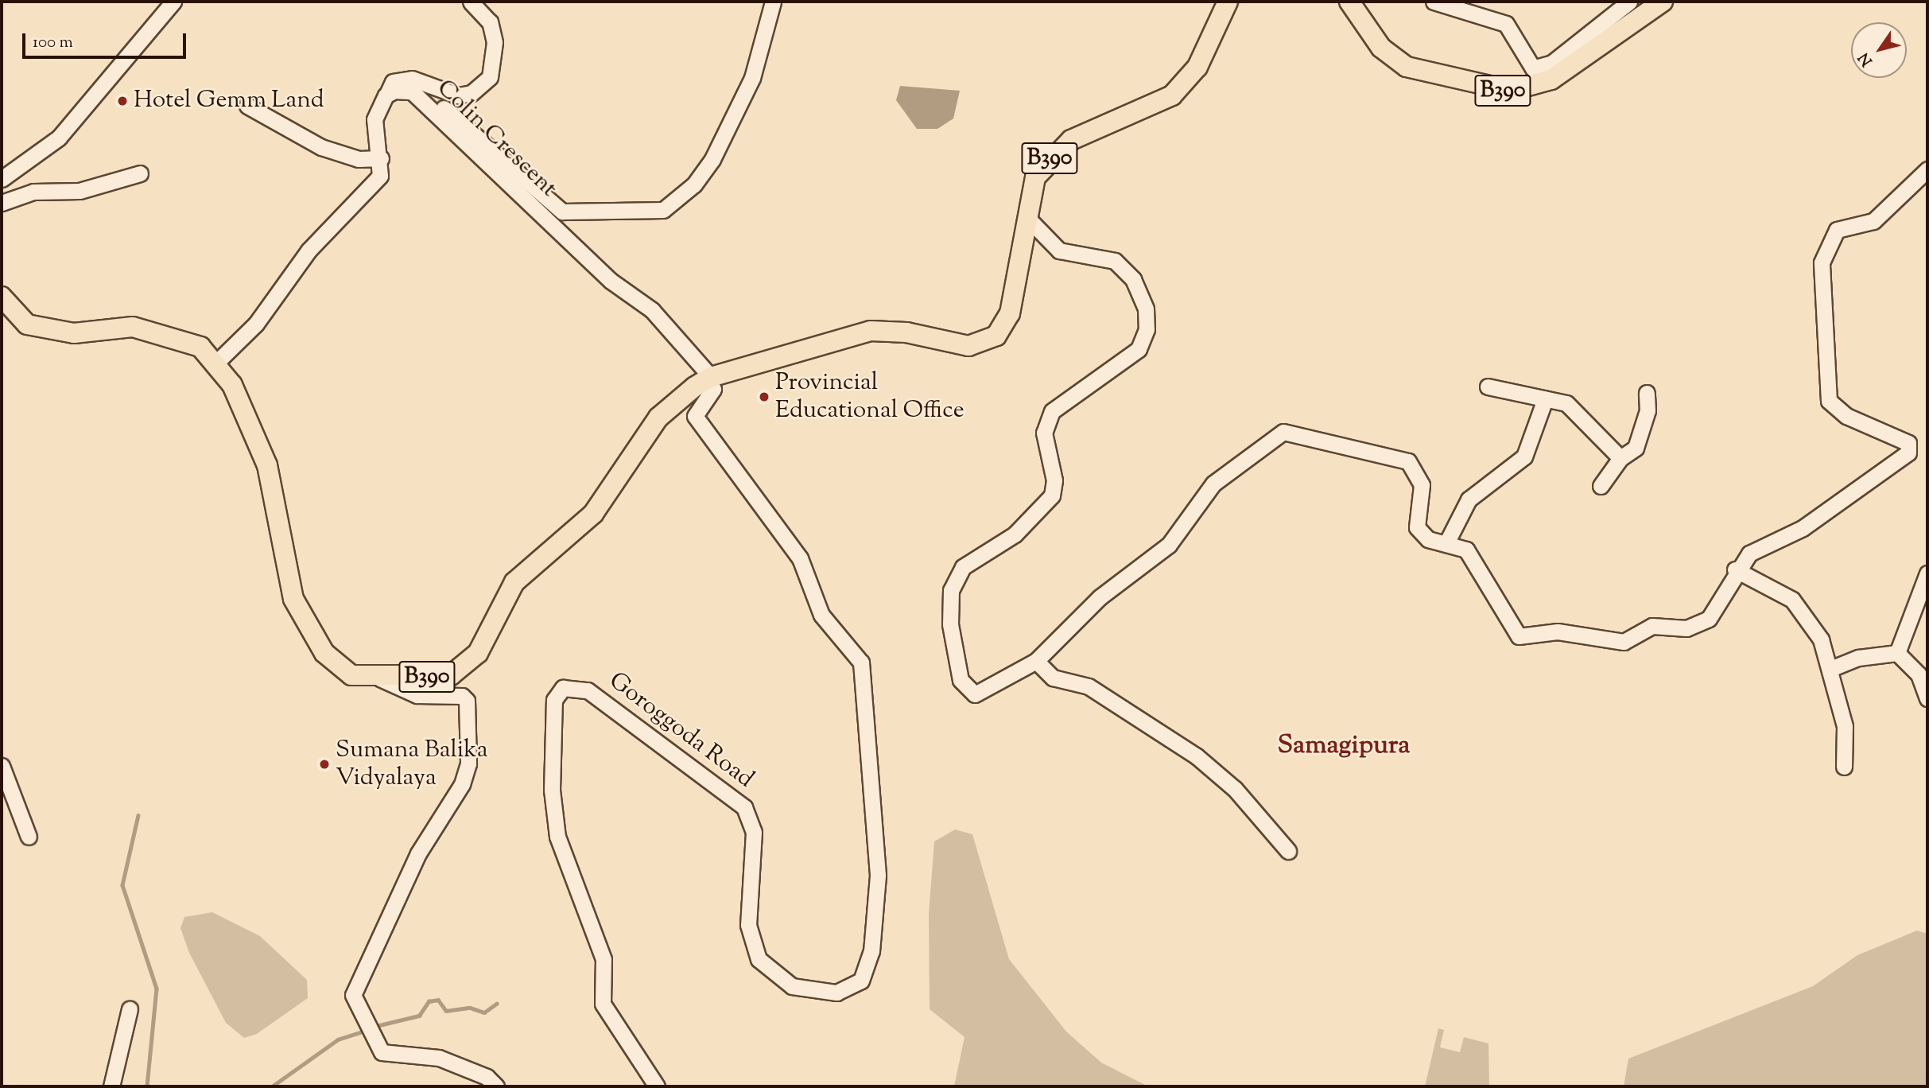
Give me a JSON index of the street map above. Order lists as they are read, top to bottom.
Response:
{
  "streets": {
    "main road": ["B390"],
    "street": ["Colin Crescent", "Goroggoda Road"]
  },
  "crossings": [
    ["B390", "Colin Crescent"],
    ["B390", "Goroggoda Road"],
    ["Colin Crescent", "Goroggoda Road"]
  ],
  "districts": ["Samagipura"],
  "places": ["Hotel Gemm Land", "Provincial Educational Office", "Sumana Balika Vidyalaya"],
  "scale_bar": "100 m",
  "north": "bottom left"
}
